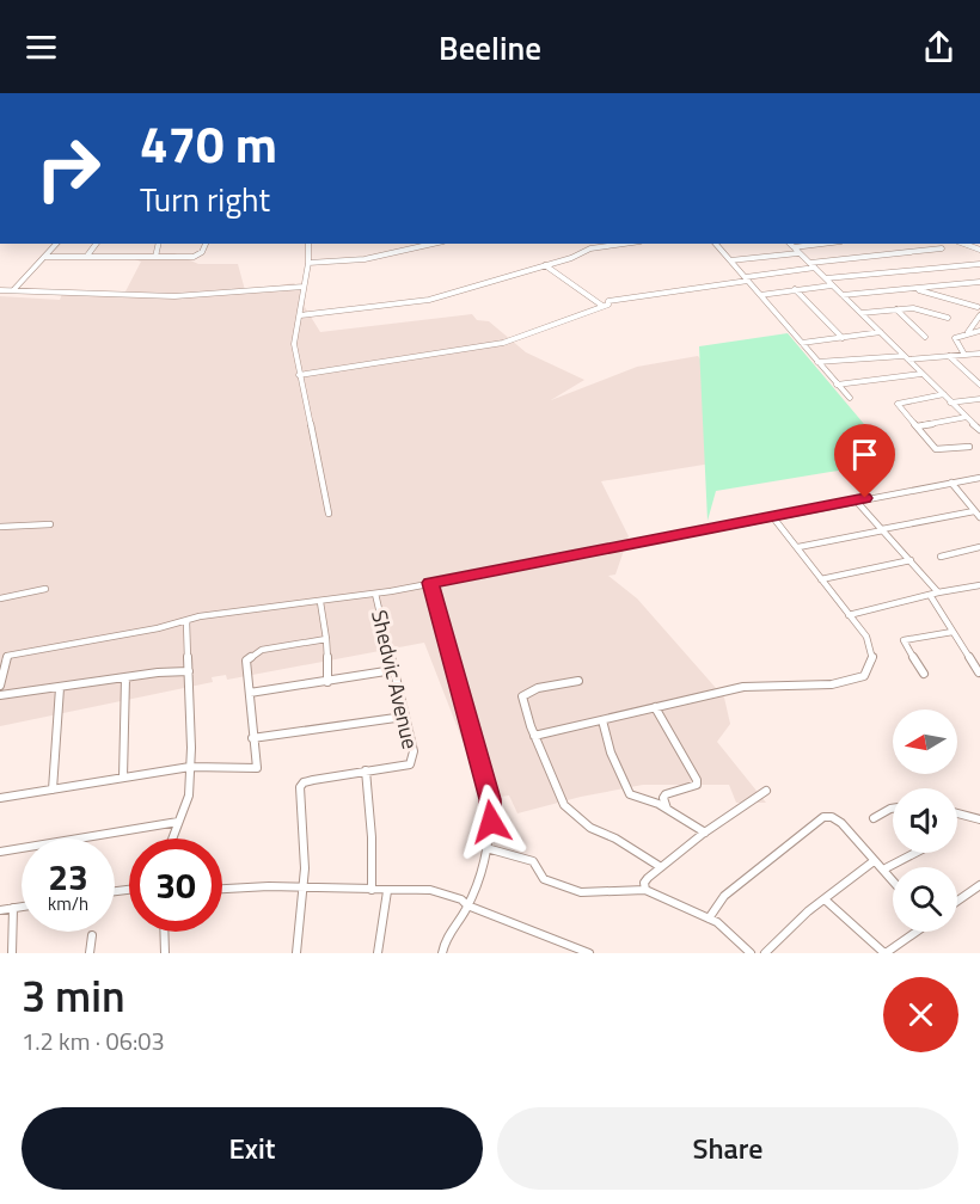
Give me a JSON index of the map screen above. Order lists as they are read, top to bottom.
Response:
{
  "streets": {
    "street": ["Shedvic Avenue"]
  },
  "north": "left",
  "page": {
    "header": "Beeline",
    "turn": ["470 m", "Turn right"],
    "speed": "23 km/h",
    "limit": "30",
    "heading": ["3 min", "1.2 km · 06:03"],
    "buttons": ["Exit", "Share"]
  }
}
